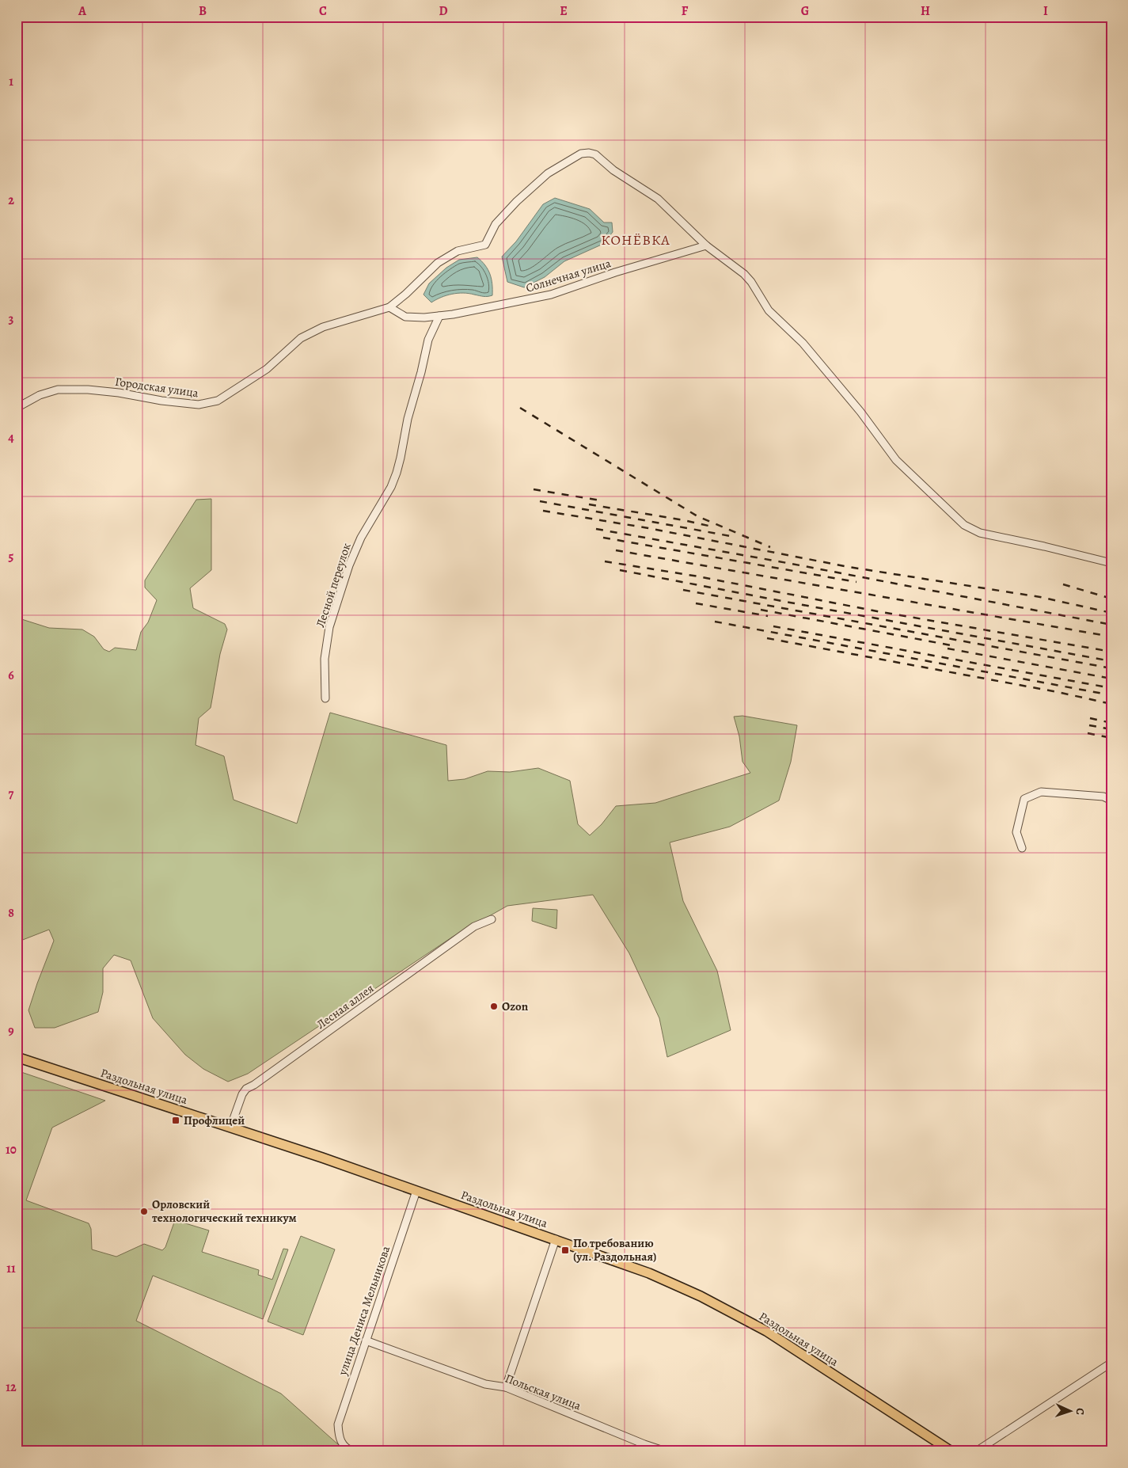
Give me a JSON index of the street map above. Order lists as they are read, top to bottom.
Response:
{
  "streets": {
    "main road": ["Раздольная улица"],
    "street": [
      "Солнечная улица",
      "Городская улица",
      "Лесной переулок",
      "Лесная аллея",
      "улица Дениса Мельникова",
      "Польская улица"
    ]
  },
  "crossings": [
    ["Солнечная улица", "Городская улица"],
    ["Солнечная улица", "Лесной переулок"],
    ["Лесная аллея", "Раздольная улица"],
    ["Раздольная улица", "улица Дениса Мельникова"],
    ["улица Дениса Мельникова", "Польская улица"]
  ],
  "districts": ["КОНЁВКА"],
  "places": {
    "other": ["Ozon", "Орловский технологический техникум"],
    "transit": ["Профлицей", "По требованию (ул. Раздольная)"]
  },
  "north": "right",
  "grid": {
    "columns": [
      "A",
      "B",
      "C",
      "D",
      "E",
      "F",
      "G",
      "H",
      "I"
    ],
    "rows": [
      "1",
      "2",
      "3",
      "4",
      "5",
      "6",
      "7",
      "8",
      "9",
      "10",
      "11",
      "12"
    ]
  }
}
